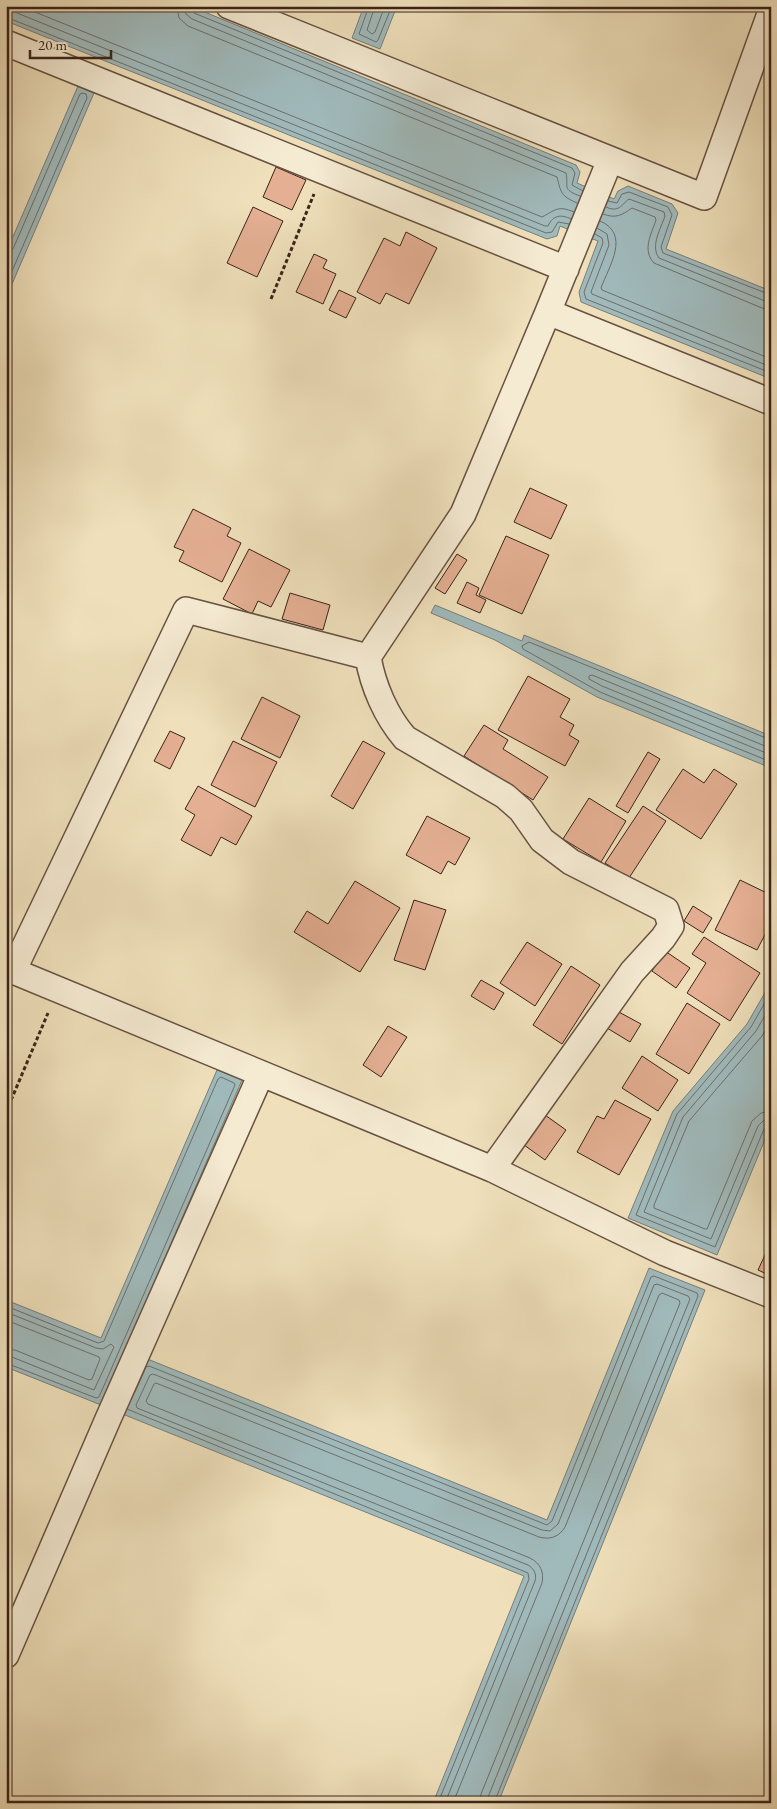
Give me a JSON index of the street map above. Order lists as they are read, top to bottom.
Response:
{
  "scale_bar": "20 m"
}
